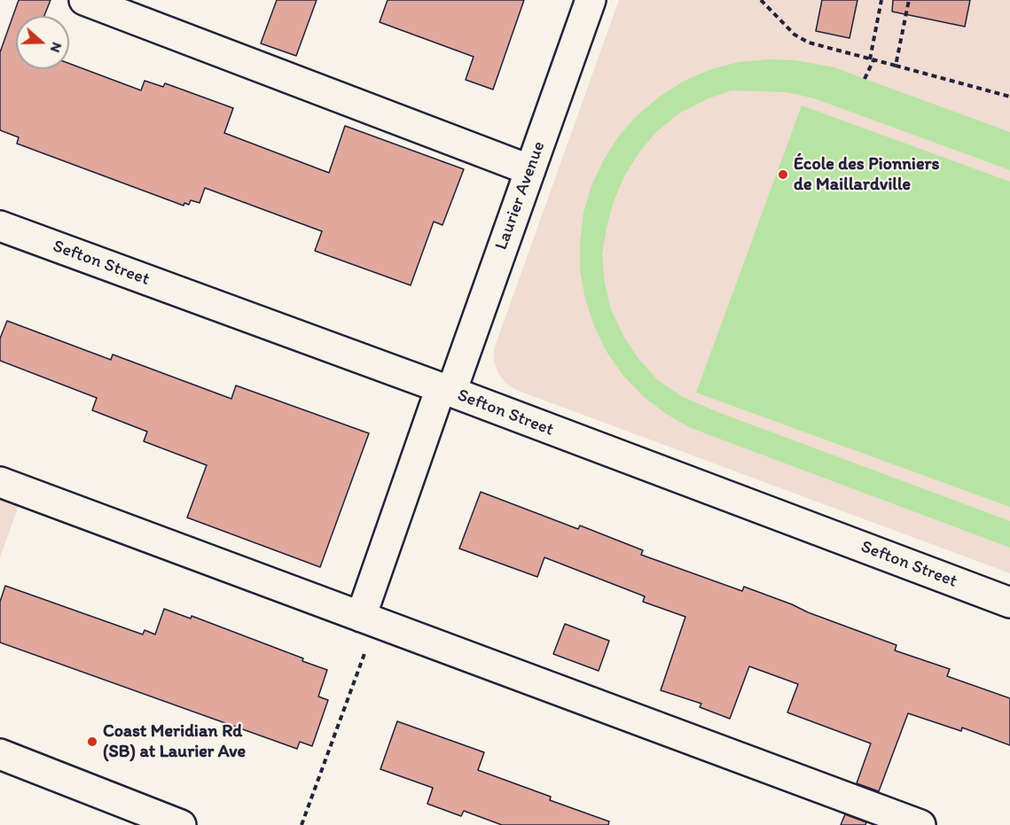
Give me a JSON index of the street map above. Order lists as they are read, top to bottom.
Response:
{
  "streets": {
    "street": ["Laurier Avenue", "Sefton Street"]
  },
  "crossings": [
    ["Laurier Avenue", "Sefton Street"]
  ],
  "places": ["École des Pionniers de Maillardville", "Coast Meridian Rd (SB) at Laurier Ave"],
  "north": "right"
}
